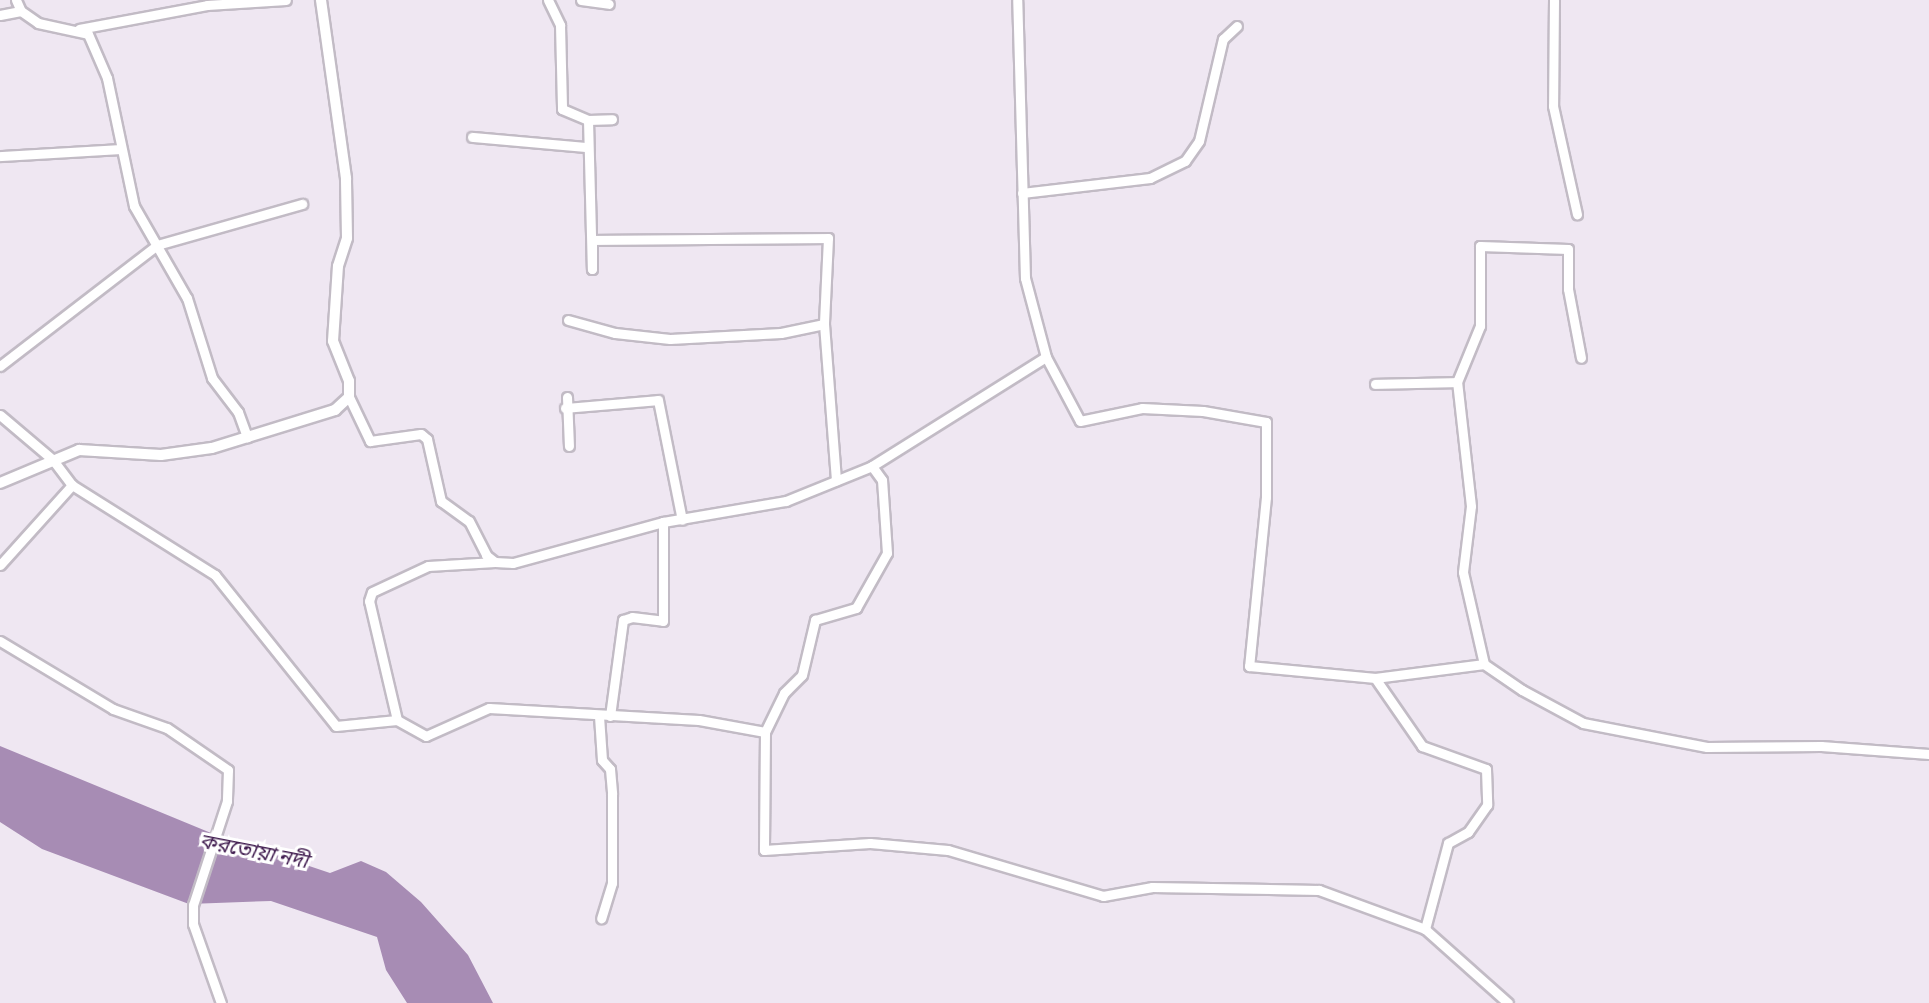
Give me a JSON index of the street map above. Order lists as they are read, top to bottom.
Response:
{
  "water": ["করতোয়া নদী"]
}
